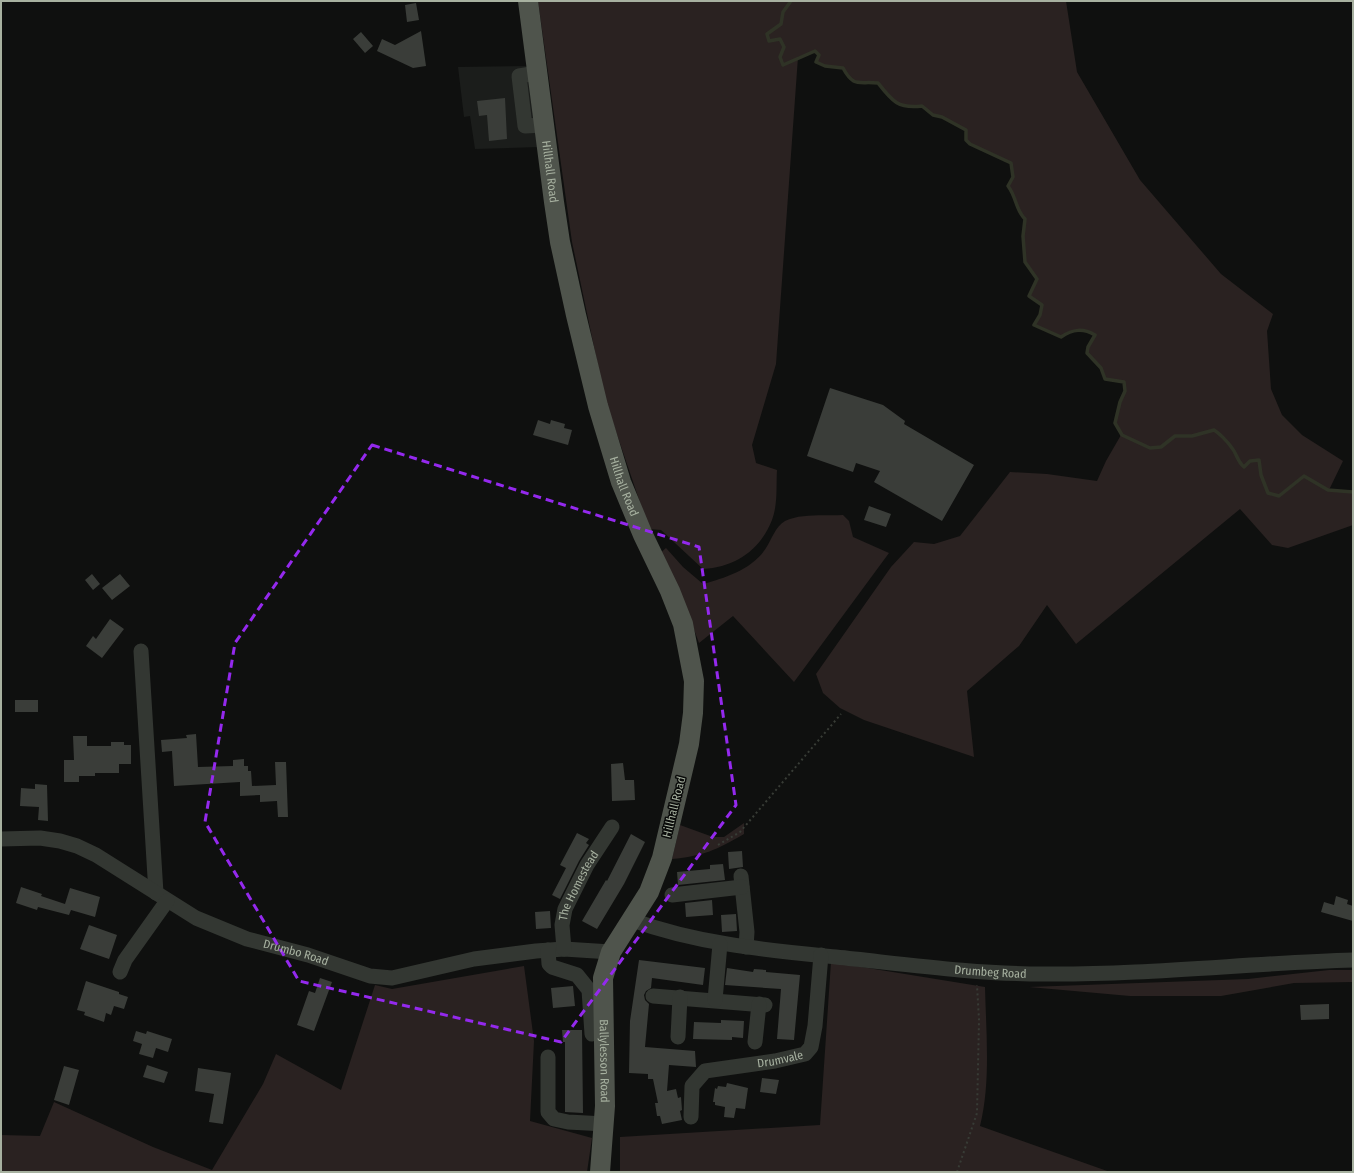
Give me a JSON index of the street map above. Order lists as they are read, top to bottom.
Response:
{
  "streets": {
    "main road": ["Hillhall Road", "Ballylesson Road"],
    "street": [
      "The Homestead",
      "Drumbo Road",
      "Drumbeg Road",
      "Drumvale"
    ]
  },
  "crossings": [
    ["Hillhall Road", "Drumbo Road"],
    ["Hillhall Road", "Drumbeg Road"],
    ["Hillhall Road", "Ballylesson Road"],
    ["The Homestead", "Drumbo Road"],
    ["Drumbo Road", "Ballylesson Road"],
    ["Drumbeg Road", "Drumvale"]
  ]
}
